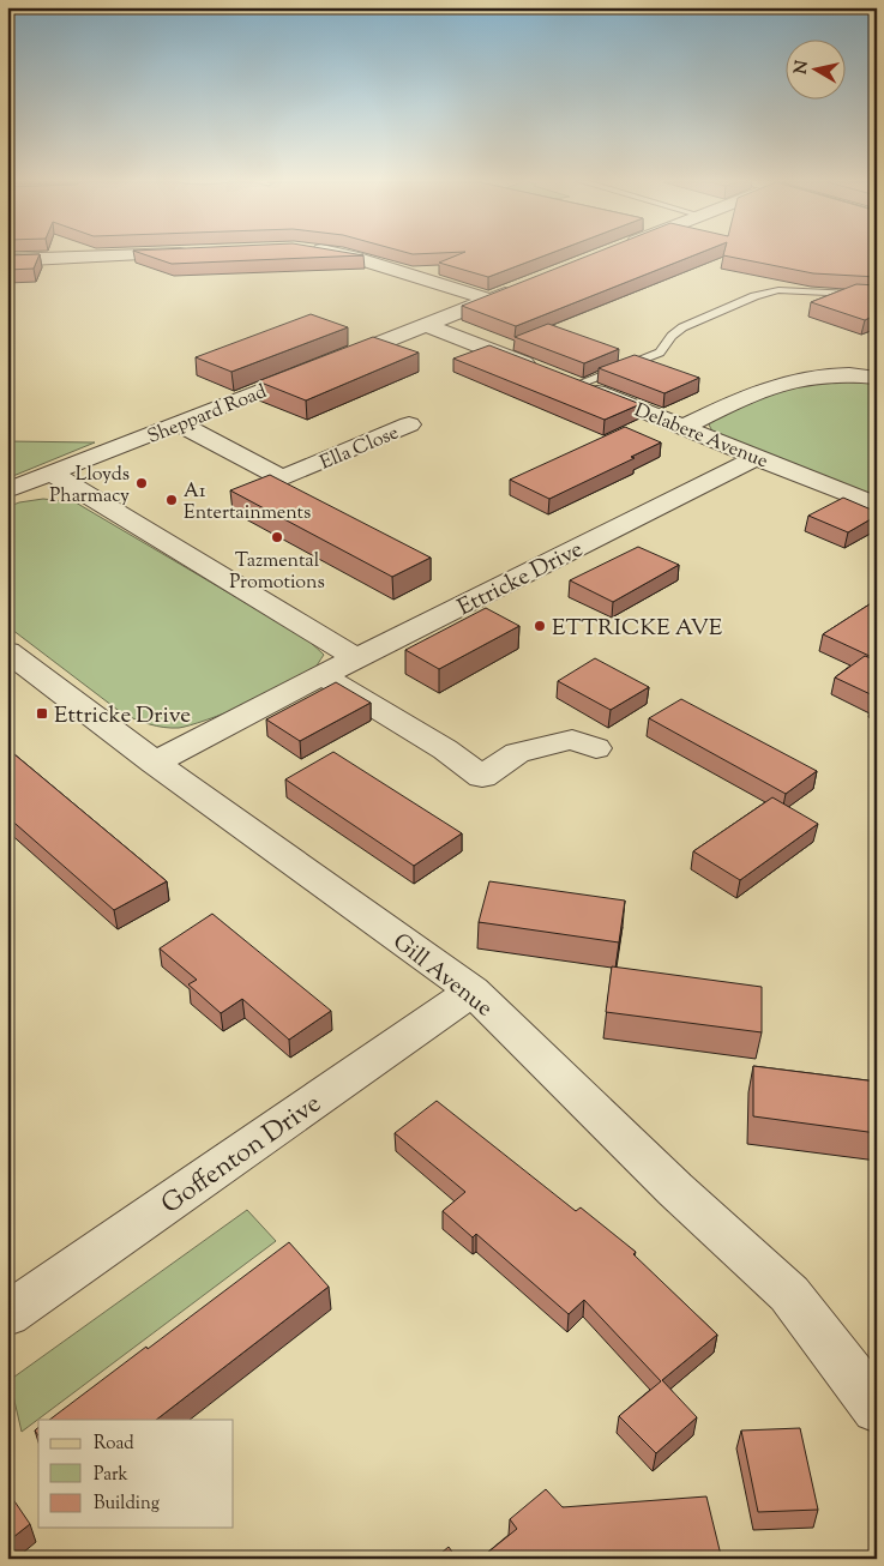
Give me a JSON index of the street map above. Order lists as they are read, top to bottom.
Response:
{
  "streets": {
    "street": [
      "Sheppard Road",
      "Delabere Avenue",
      "Ella Close",
      "Ettricke Drive",
      "Gill Avenue",
      "Goffenton Drive"
    ]
  },
  "crossings": [
    ["Sheppard Road", "Delabere Avenue"],
    ["Sheppard Road", "Ella Close"],
    ["Delabere Avenue", "Ettricke Drive"],
    ["Ettricke Drive", "Gill Avenue"],
    ["Gill Avenue", "Goffenton Drive"]
  ],
  "places": {
    "other": [
      "Lloyds Pharmacy",
      "A1 Entertainments",
      "Tazmental Promotions",
      "ETTRICKE AVE"
    ],
    "transit": ["Ettricke Drive"]
  },
  "legend": ["Road", "Park", "Building"],
  "north": "left"
}
